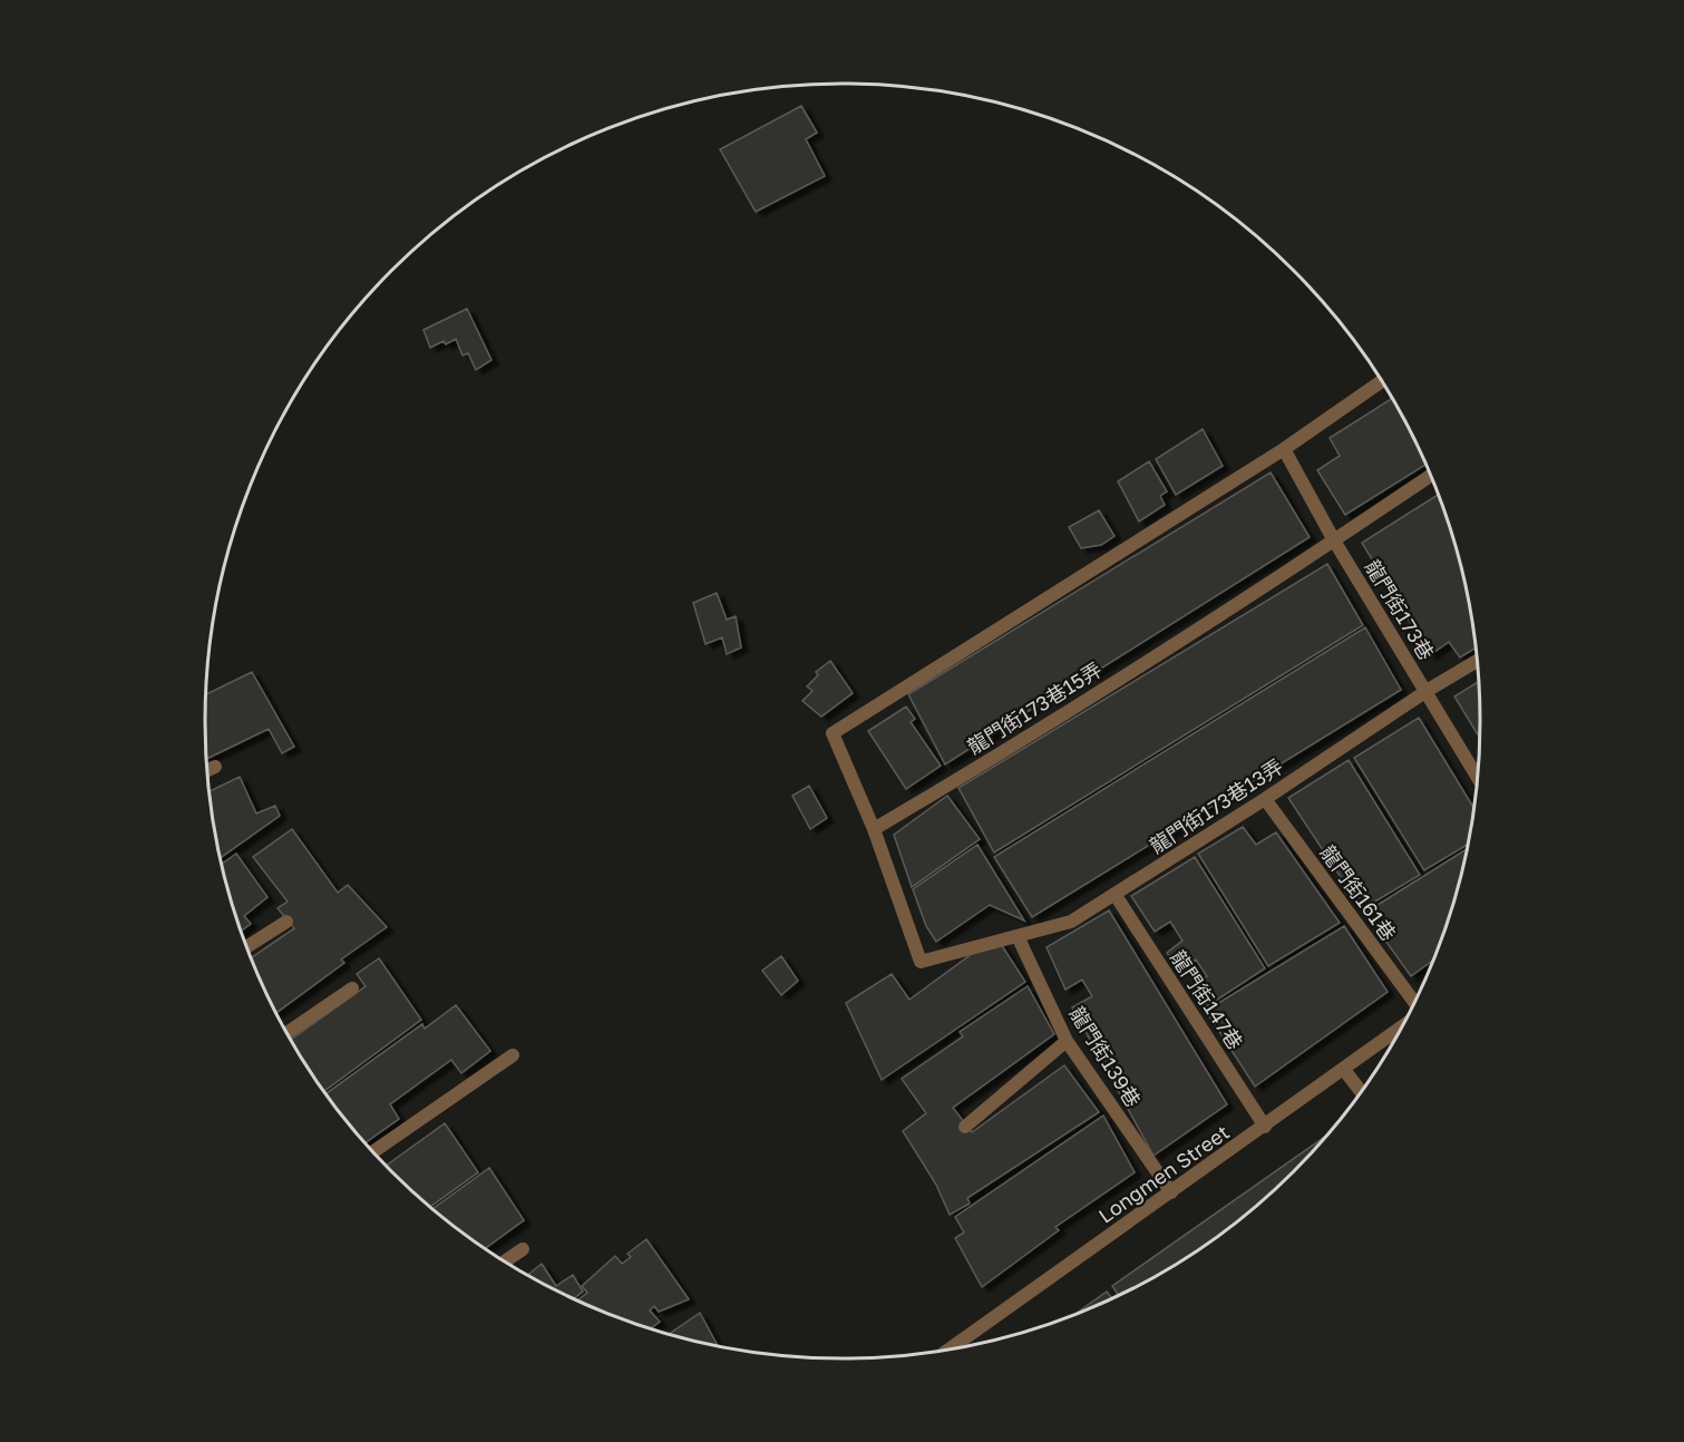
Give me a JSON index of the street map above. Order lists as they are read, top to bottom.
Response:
{
  "streets": {
    "street": [
      "龍門街173巷",
      "龍門街173巷15弄",
      "龍門街173巷13弄",
      "龍門街161巷",
      "龍門街147巷",
      "龍門街139巷",
      "Longmen Street"
    ]
  },
  "crossings": [
    ["龍門街173巷", "龍門街173巷15弄"],
    ["龍門街173巷", "龍門街173巷13弄"],
    ["龍門街173巷15弄", "龍門街173巷13弄"],
    ["龍門街173巷13弄", "龍門街161巷"],
    ["龍門街173巷13弄", "龍門街147巷"],
    ["龍門街173巷13弄", "龍門街139巷"],
    ["龍門街147巷", "Longmen Street"],
    ["龍門街139巷", "Longmen Street"]
  ]
}
